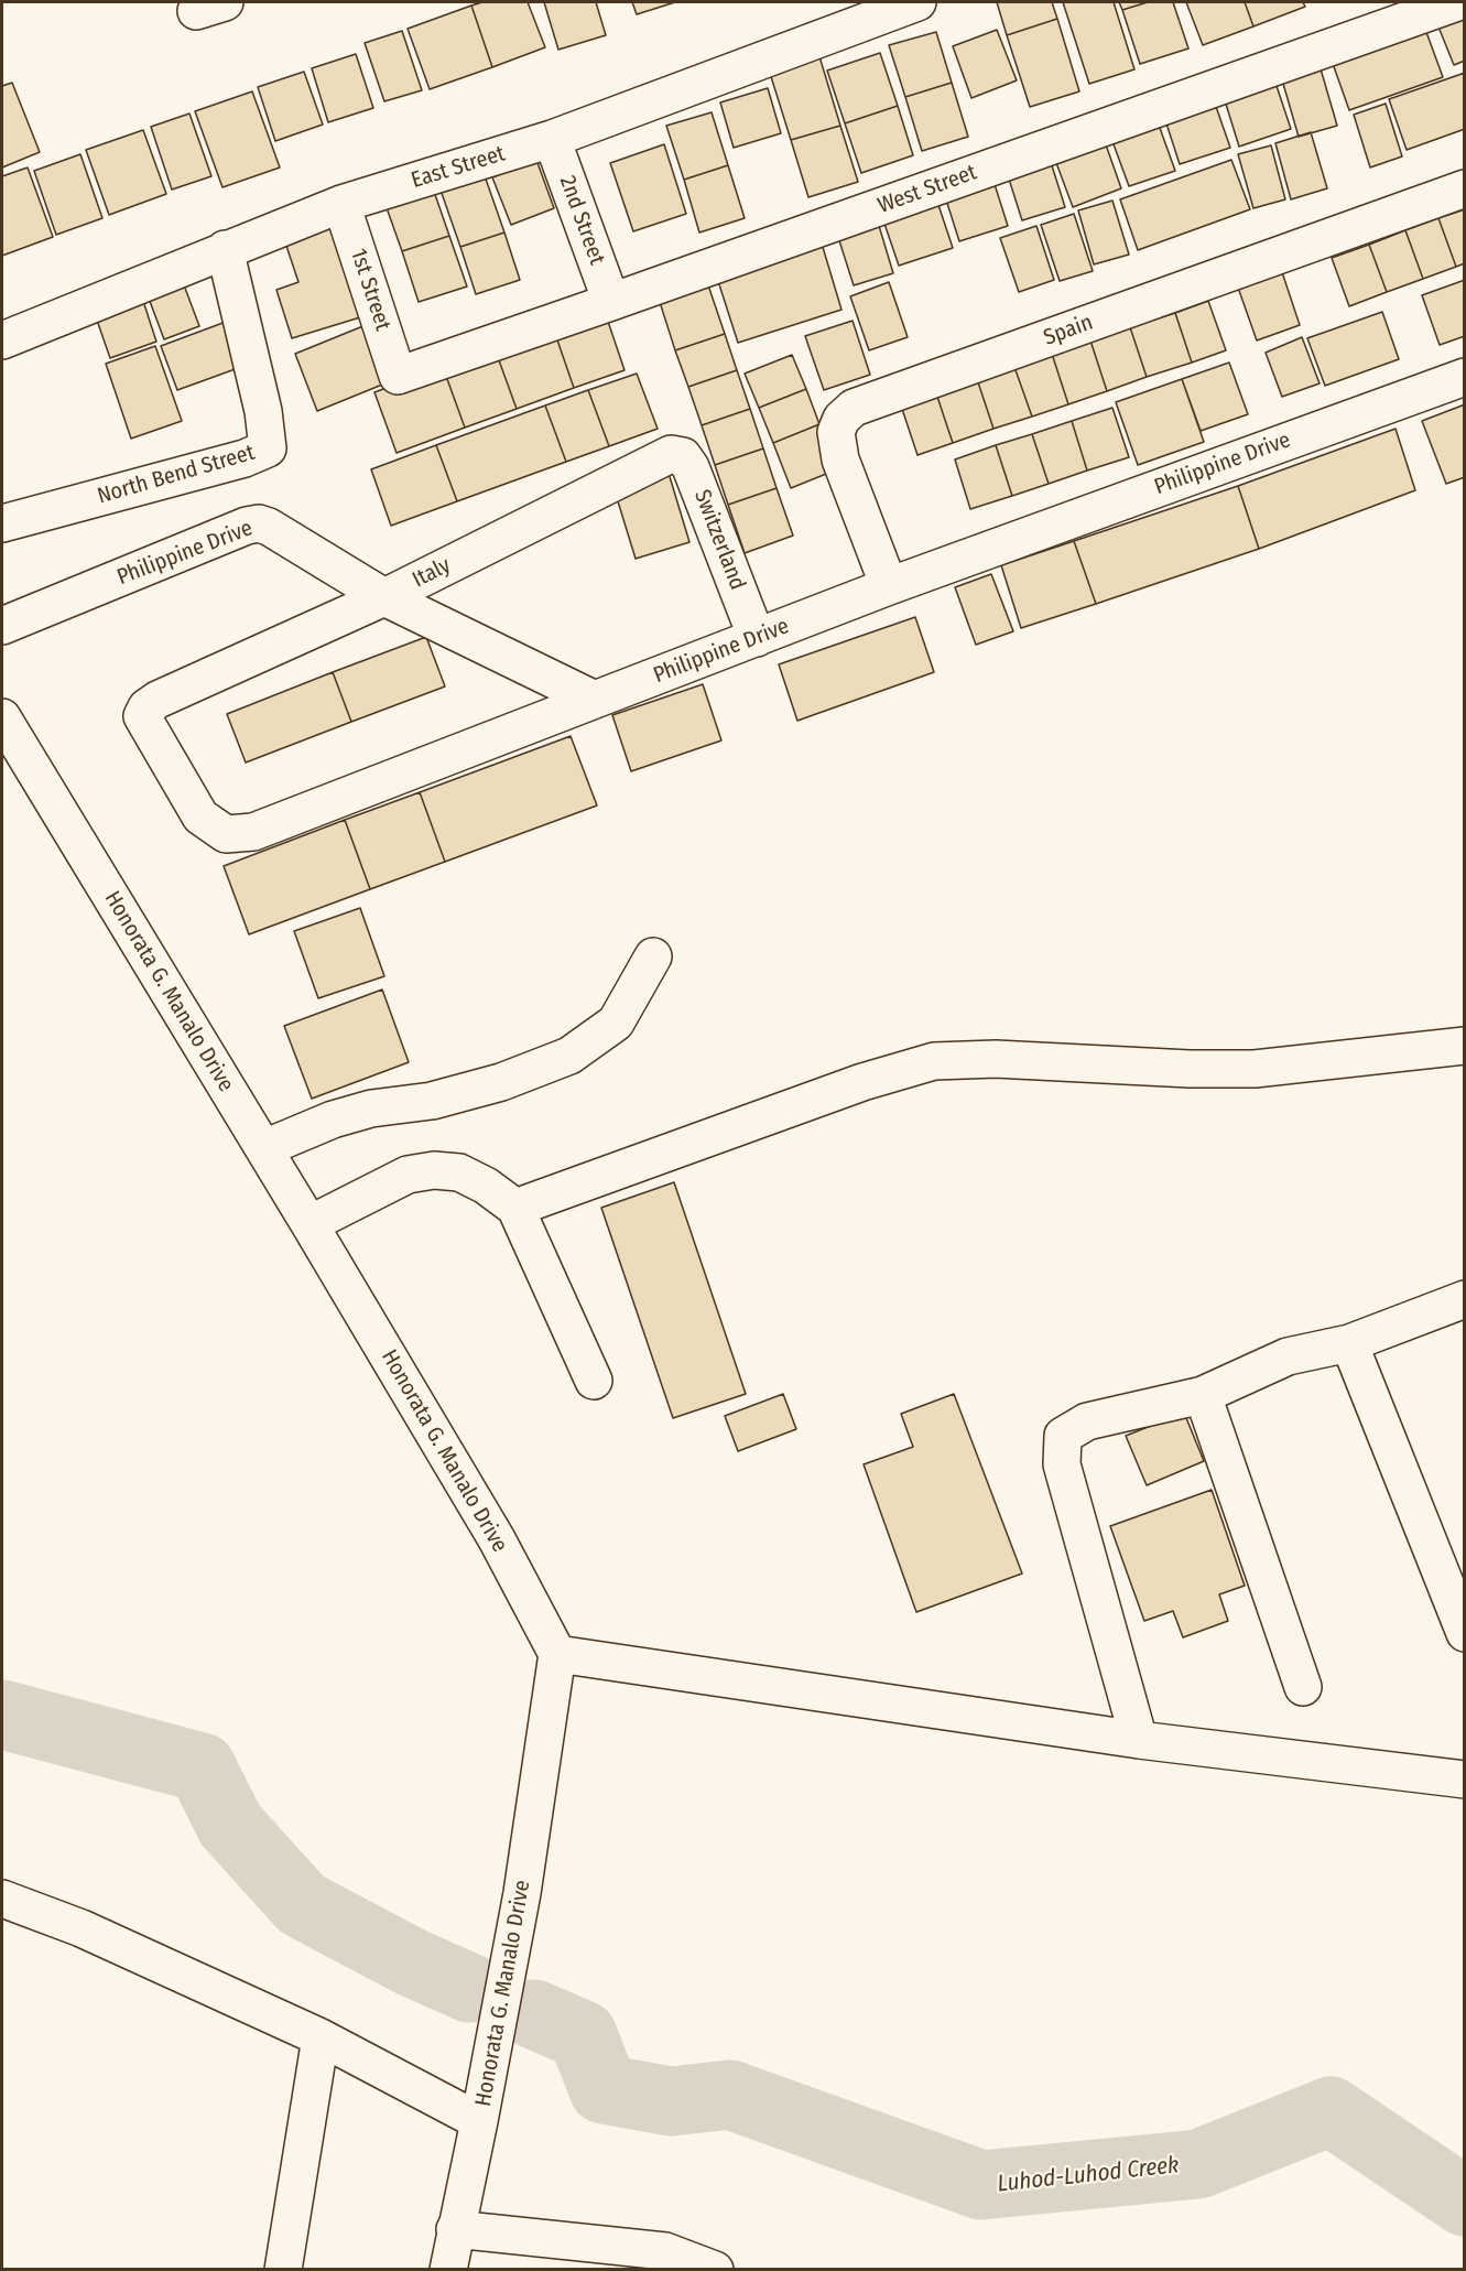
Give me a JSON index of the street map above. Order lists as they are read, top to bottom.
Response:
{
  "streets": {
    "street": [
      "East Street",
      "West Street",
      "2nd Street",
      "1st Street",
      "Spain",
      "Philippine Drive",
      "North Bend Street",
      "Switzerland",
      "Italy",
      "Honorata G. Manalo Drive"
    ]
  },
  "crossings": [
    ["East Street", "2nd Street"],
    ["East Street", "1st Street"],
    ["East Street", "North Bend Street"],
    ["West Street", "2nd Street"],
    ["West Street", "1st Street"],
    ["Spain", "Philippine Drive"],
    ["Philippine Drive", "Switzerland"],
    ["Philippine Drive", "Italy"],
    ["Switzerland", "Italy"]
  ],
  "water": ["Luhod-Luhod Creek"]
}
